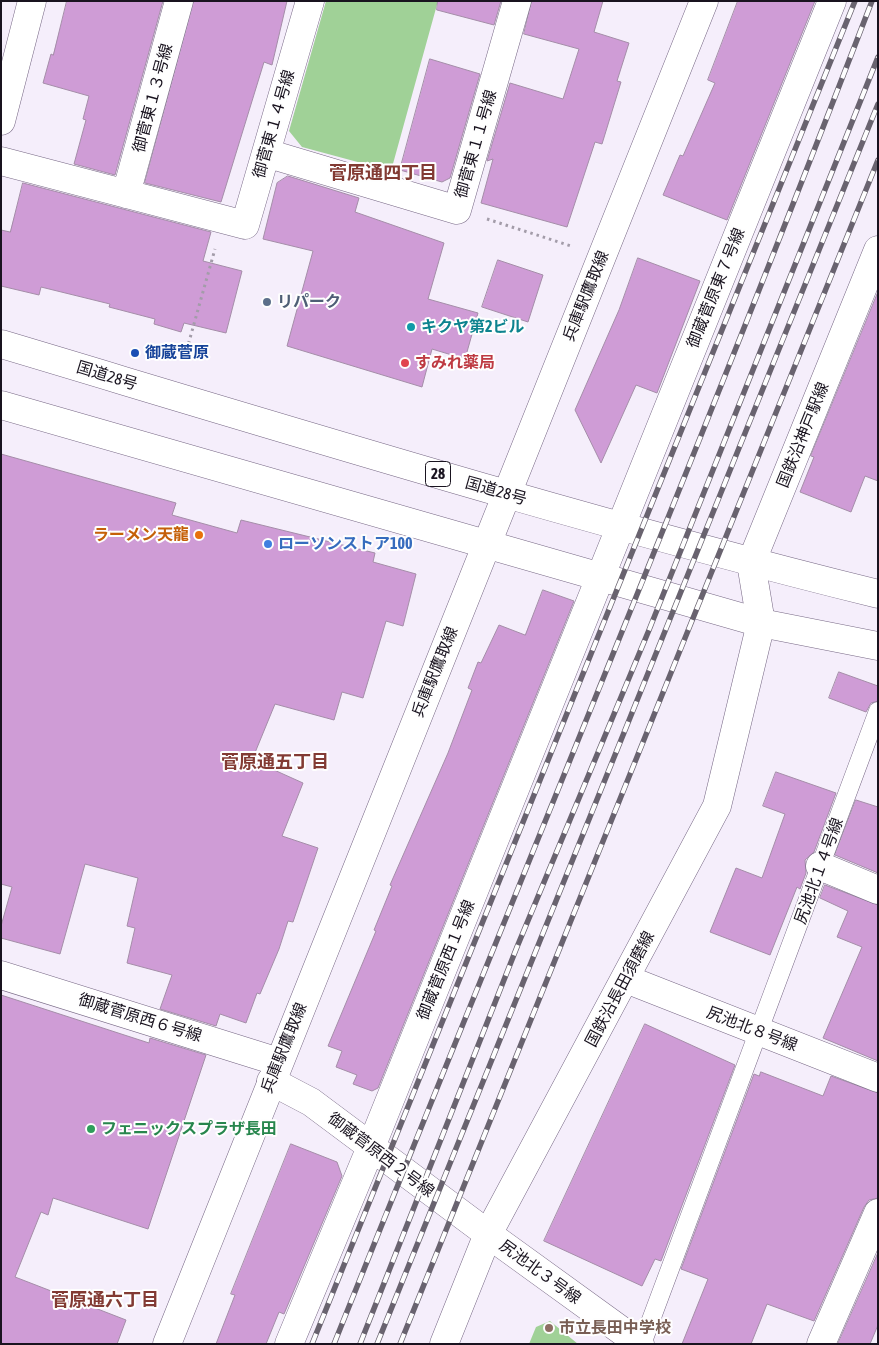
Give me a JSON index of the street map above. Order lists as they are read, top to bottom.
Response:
{
  "streets": {
    "main road": [
      "御菅東１３号線",
      "御菅東１４号線",
      "御菅東１１号線",
      "御蔵菅原東７号線",
      "兵庫駅鷹取線",
      "国道28号",
      "国鉄沿神戸駅線",
      "28",
      "御蔵菅原西１号線",
      "国鉄沿長田須磨線",
      "御蔵菅原西６号線",
      "尻池北８号線",
      "御蔵菅原西２号線",
      "尻池北３号線"
    ],
    "lane": ["尻池北１４号線"]
  },
  "crossings": [
    ["御菅東１３号線", "御菅東１４号線"],
    ["御菅東１４号線", "御菅東１１号線"],
    ["御蔵菅原東７号線", "国道28号"],
    ["御蔵菅原東７号線", "御蔵菅原西１号線"],
    ["兵庫駅鷹取線", "国道28号"],
    ["兵庫駅鷹取線", "御蔵菅原西６号線"],
    ["兵庫駅鷹取線", "御蔵菅原西２号線"],
    ["国道28号", "国鉄沿神戸駅線"],
    ["尻池北１４号線", "尻池北８号線"],
    ["尻池北１４号線", "尻池北３号線"],
    ["御蔵菅原西１号線", "御蔵菅原西２号線"],
    ["国鉄沿長田須磨線", "尻池北８号線"],
    ["国鉄沿長田須磨線", "御蔵菅原西２号線"],
    ["国鉄沿長田須磨線", "尻池北３号線"],
    ["御蔵菅原西６号線", "御蔵菅原西２号線"],
    ["御蔵菅原西２号線", "尻池北３号線"]
  ],
  "districts": ["菅原通四丁目", "菅原通五丁目", "菅原通六丁目"],
  "places": [
    "リパーク",
    "キクヤ第2ビル",
    "御蔵菅原",
    "すみれ薬局",
    "ラーメン天龍",
    "ローソンストア100",
    "フェニックスプラザ長田",
    "市立長田中学校"
  ]
}
